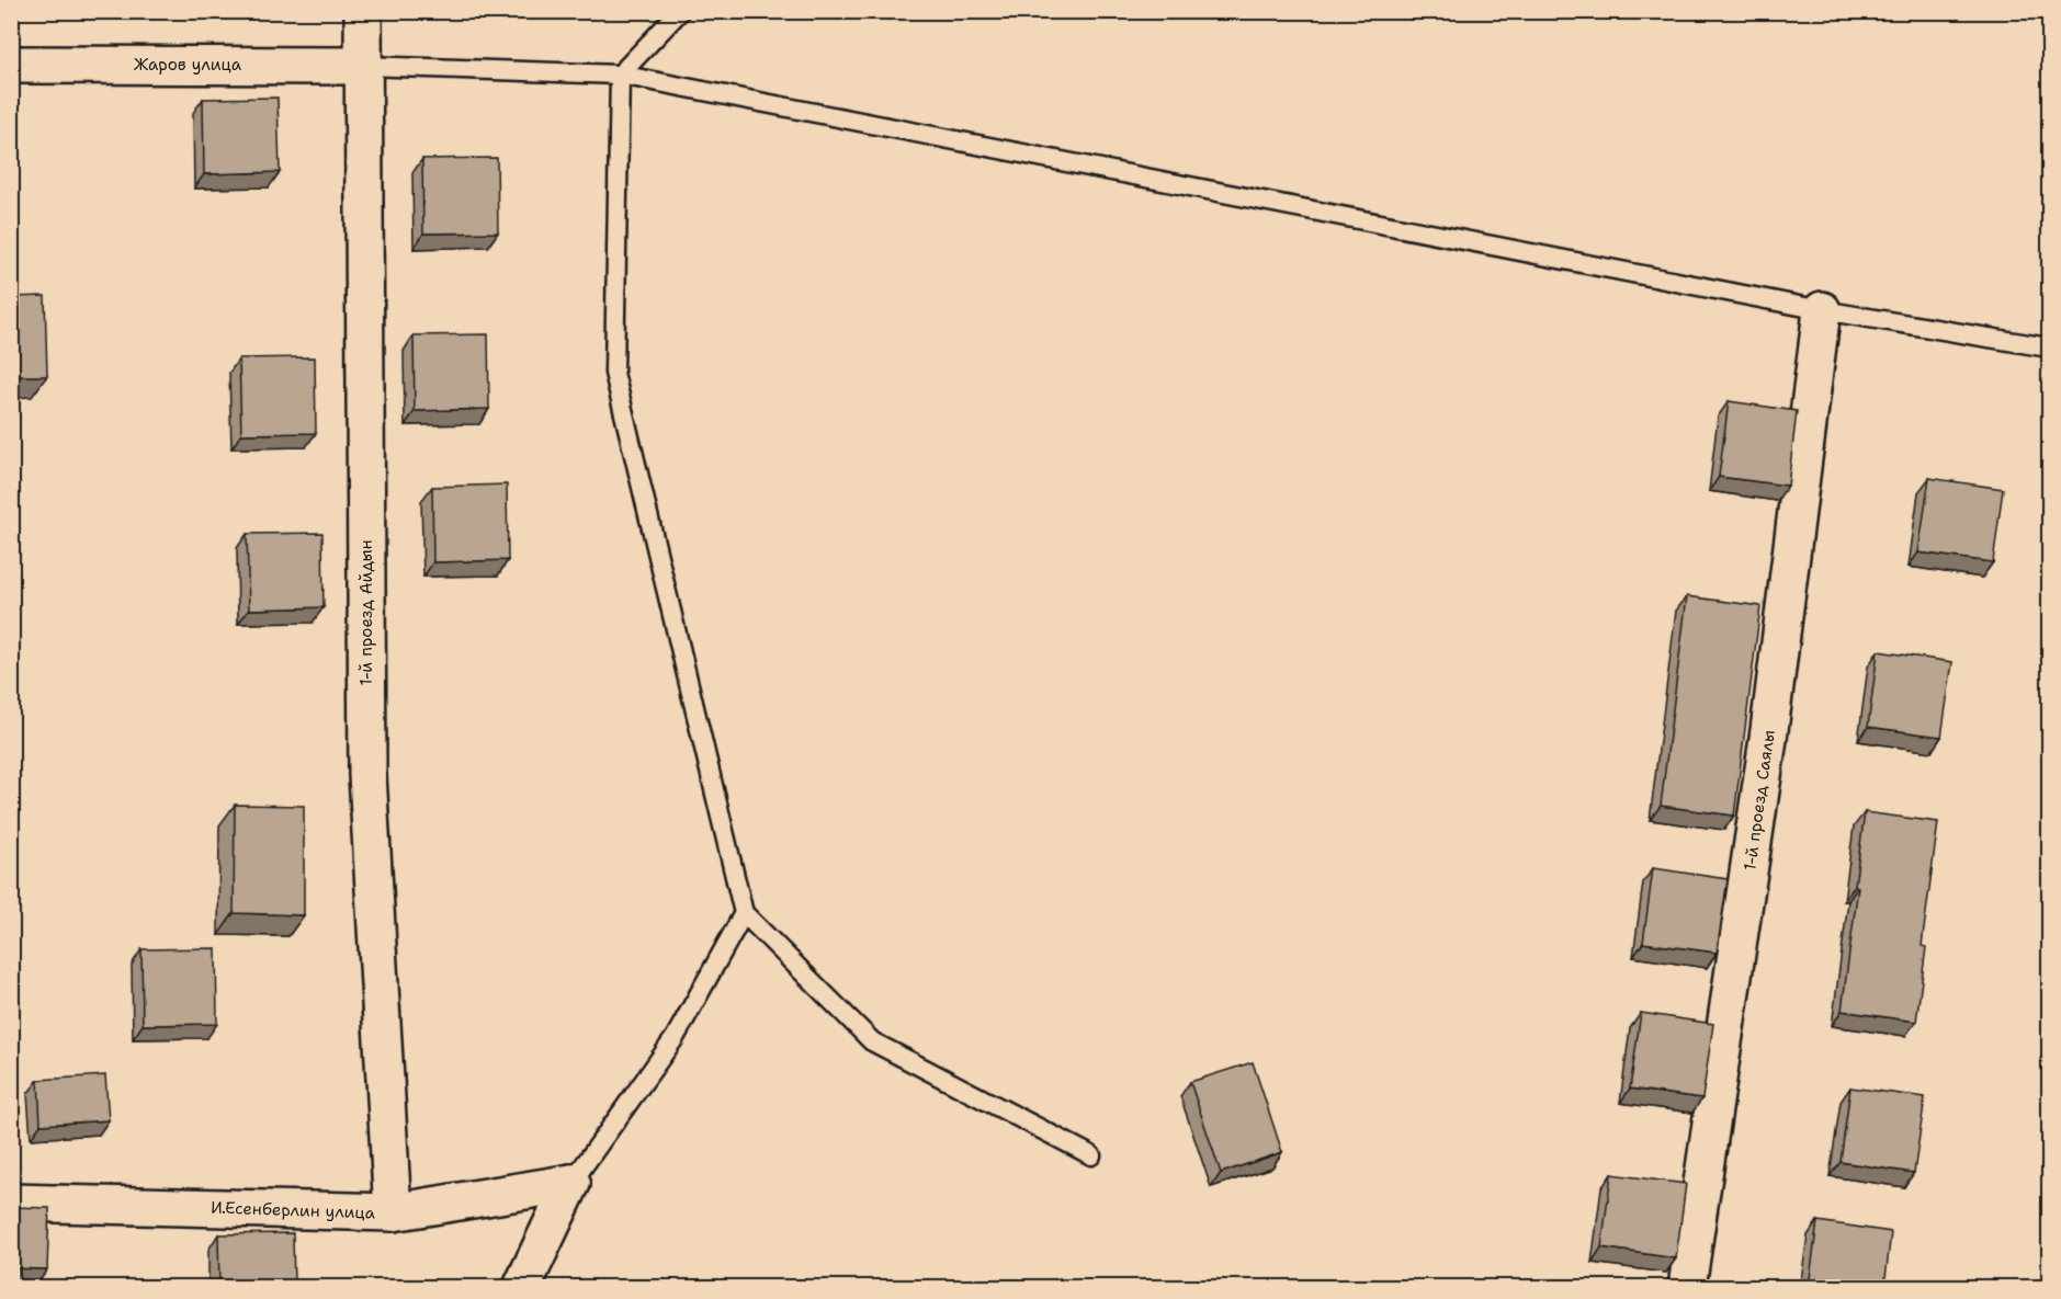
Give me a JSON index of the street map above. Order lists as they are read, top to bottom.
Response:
{
  "streets": {
    "street": [
      "Жаров улица",
      "1-й проезд Айдын",
      "1-й проезд Саялы",
      "И.Есенберлин улица"
    ]
  },
  "crossings": [
    ["Жаров улица", "1-й проезд Айдын"],
    ["1-й проезд Айдын", "И.Есенберлин улица"]
  ]
}
